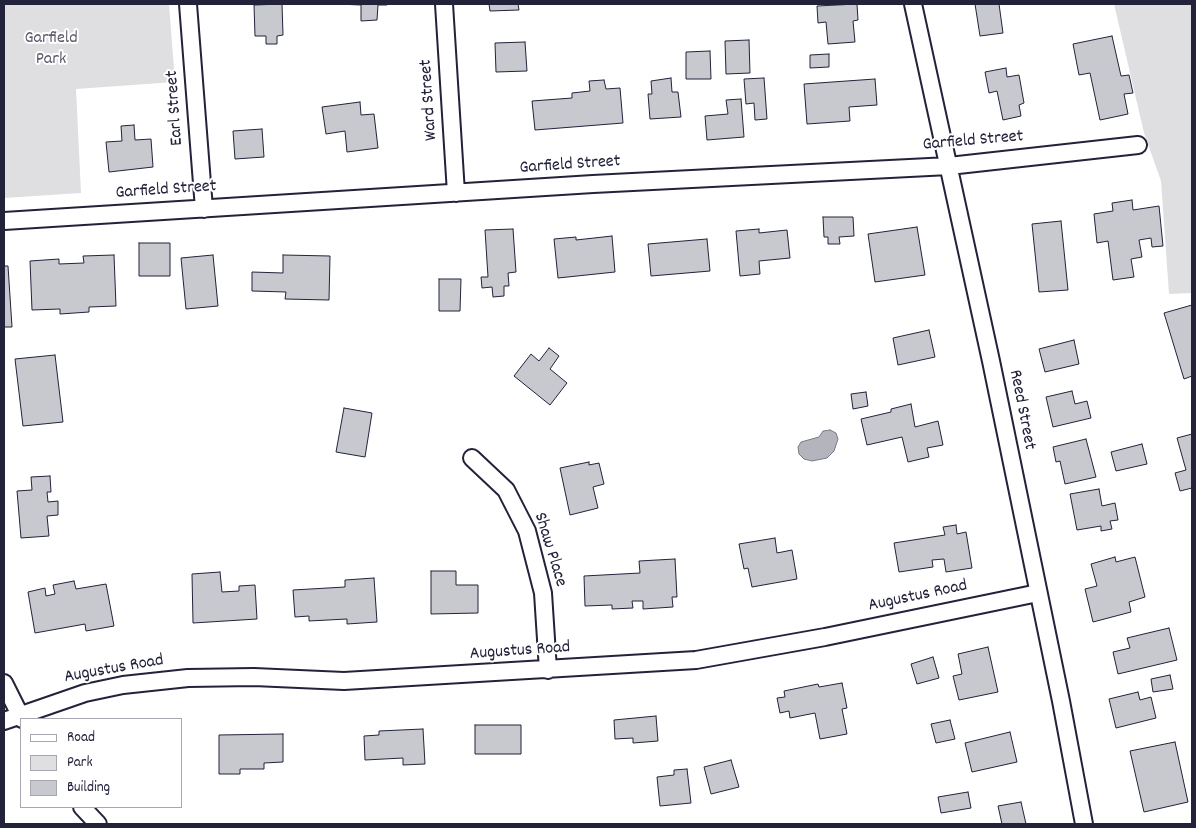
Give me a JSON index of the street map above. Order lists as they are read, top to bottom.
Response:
{
  "streets": {
    "street": [
      "Ward Street",
      "Earl Street",
      "Garfield Street",
      "Reed Street",
      "Shaw Place",
      "Augustus Road"
    ]
  },
  "crossings": [
    ["Ward Street", "Garfield Street"],
    ["Earl Street", "Garfield Street"],
    ["Garfield Street", "Reed Street"],
    ["Reed Street", "Augustus Road"],
    ["Shaw Place", "Augustus Road"]
  ],
  "parks": ["Garfield Park"],
  "legend": ["Road", "Park", "Building"]
}
